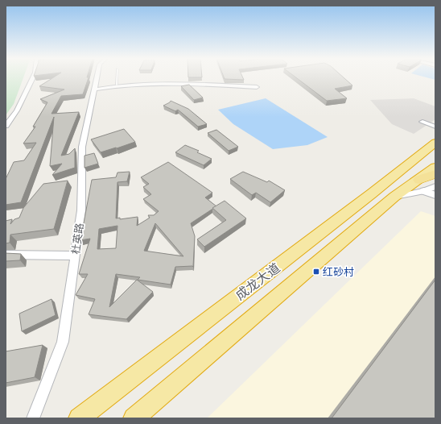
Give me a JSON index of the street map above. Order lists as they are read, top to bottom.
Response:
{
  "streets": {
    "highway": ["成龙大道"],
    "street": ["杜英路"]
  },
  "places": {
    "transit": ["红砂村"]
  }
}
